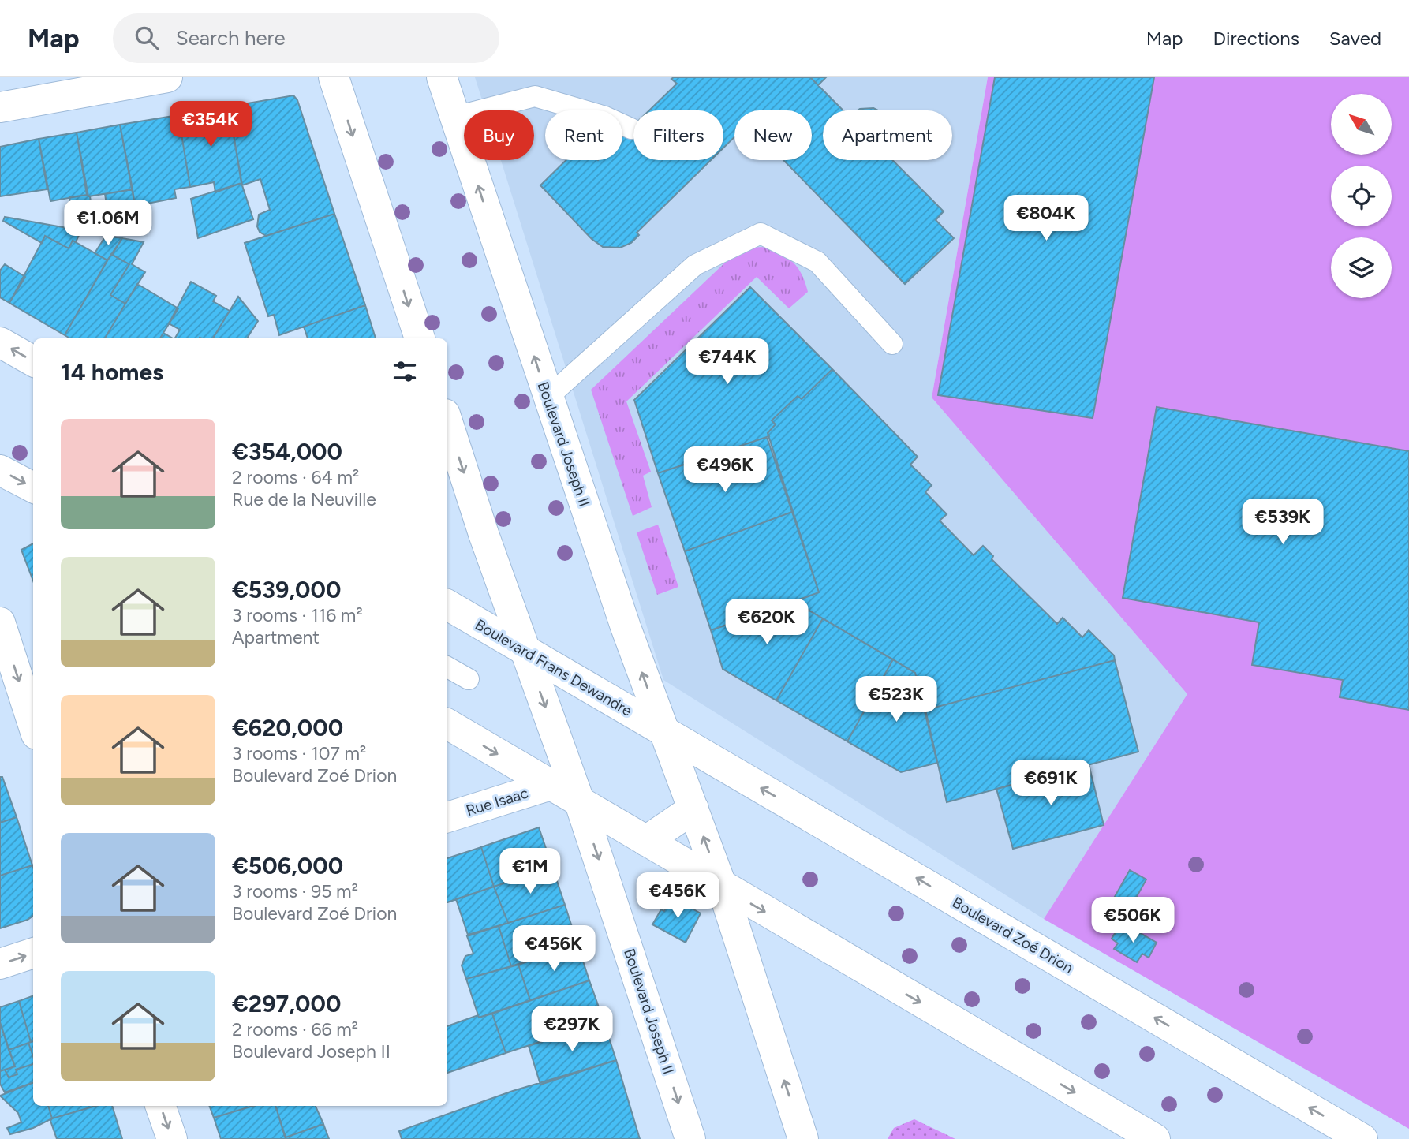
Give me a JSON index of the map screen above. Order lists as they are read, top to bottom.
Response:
{
  "streets": {
    "street": [
      "Boulevard Joseph II",
      "Boulevard Frans Dewandre",
      "Rue Isaac",
      "Boulevard Zoé Drion"
    ]
  },
  "crossings": [
    ["Boulevard Joseph II", "Boulevard Frans Dewandre"],
    ["Boulevard Joseph II", "Boulevard Zoé Drion"],
    ["Boulevard Frans Dewandre", "Boulevard Zoé Drion"]
  ],
  "north": "top left",
  "page": {
    "header": "Map",
    "search": "Search here",
    "nav": ["Map", "Directions", "Saved"],
    "price": [
      "€354K",
      "€804K",
      "€1.06M",
      "€744K",
      "€496K",
      "€539K",
      "€620K",
      "€523K",
      "€691K",
      "€1M",
      "€456K",
      "€506K",
      "€456K",
      "€297K"
    ],
    "chip": [
      "Buy",
      "Rent",
      "Filters",
      "New",
      "Apartment"
    ],
    "heading": "14 homes",
    "list": [
      {
        "name": "€354,000",
        "note": "2 rooms · 64 m² · Rue de la Neuville"
      },
      {
        "name": "€539,000",
        "note": "3 rooms · 116 m² · Apartment"
      },
      {
        "name": "€620,000",
        "note": "3 rooms · 107 m² · Boulevard Zoé Drion"
      },
      {
        "name": "€506,000",
        "note": "3 rooms · 95 m² · Boulevard Zoé Drion"
      },
      {
        "name": "€297,000",
        "note": "2 rooms · 66 m² · Boulevard Joseph II"
      }
    ]
  }
}
